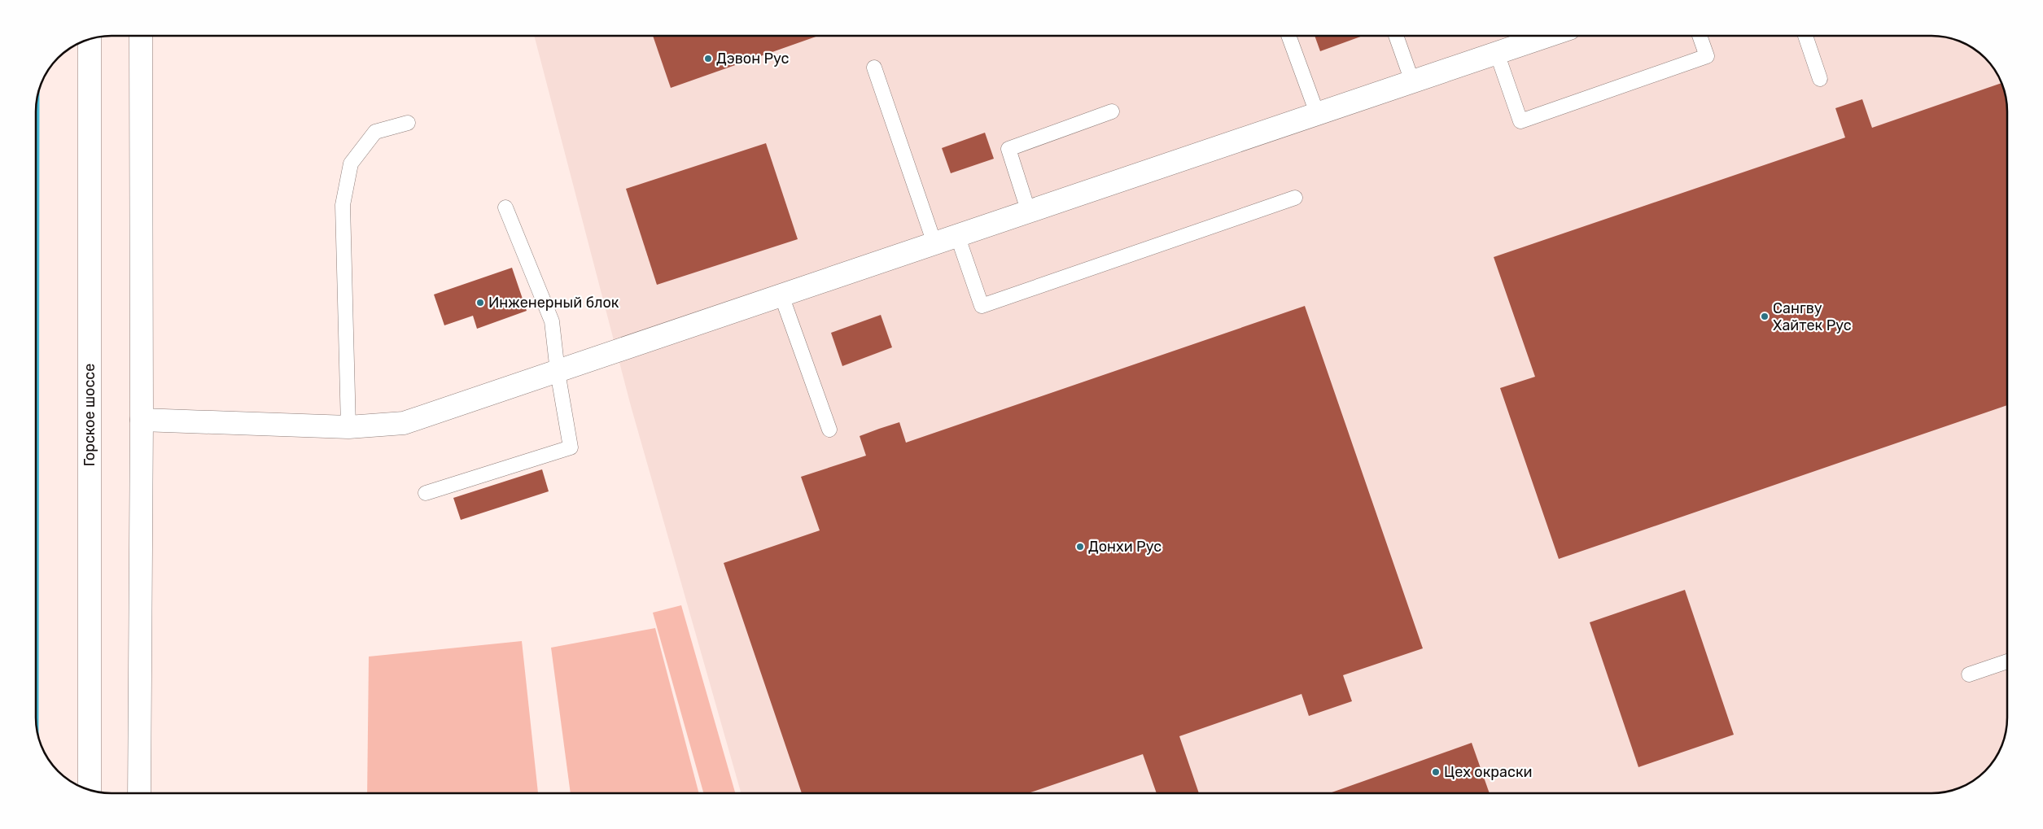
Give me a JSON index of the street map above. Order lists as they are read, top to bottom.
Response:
{
  "streets": {
    "street": ["Горское шоссе"]
  },
  "places": [
    "Дэвон Рус",
    "Инженерный блок",
    "Сангву Хайтек Рус",
    "Донхи Рус",
    "Цех окраски"
  ]
}
